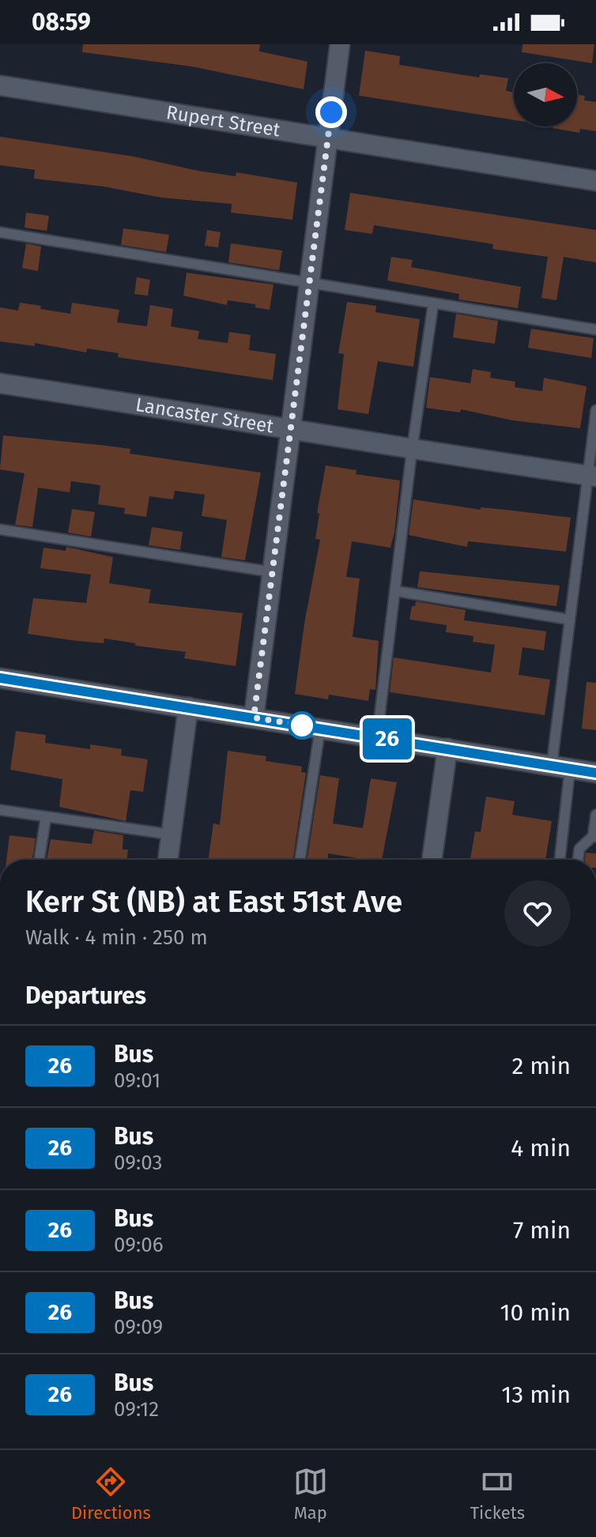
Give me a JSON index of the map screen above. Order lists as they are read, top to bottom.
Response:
{
  "streets": {
    "street": ["Rupert Street", "Lancaster Street"]
  },
  "lines": ["bus line 26"],
  "north": "right",
  "page": {
    "status": "08:59",
    "on_map": "26",
    "heading": [
      ["Kerr St (NB) at East 51st Ave", "Walk · 4 min · 250 m"],
      "Departures"
    ],
    "list": [
      {
        "mark": "26",
        "name": "Bus",
        "note": "09:01",
        "value": "2 min"
      },
      {
        "mark": "26",
        "name": "Bus",
        "note": "09:03",
        "value": "4 min"
      },
      {
        "mark": "26",
        "name": "Bus",
        "note": "09:06",
        "value": "7 min"
      },
      {
        "mark": "26",
        "name": "Bus",
        "note": "09:09",
        "value": "10 min"
      },
      {
        "mark": "26",
        "name": "Bus",
        "note": "09:12",
        "value": "13 min"
      }
    ],
    "tabs": ["Directions", "Map", "Tickets"]
  }
}
